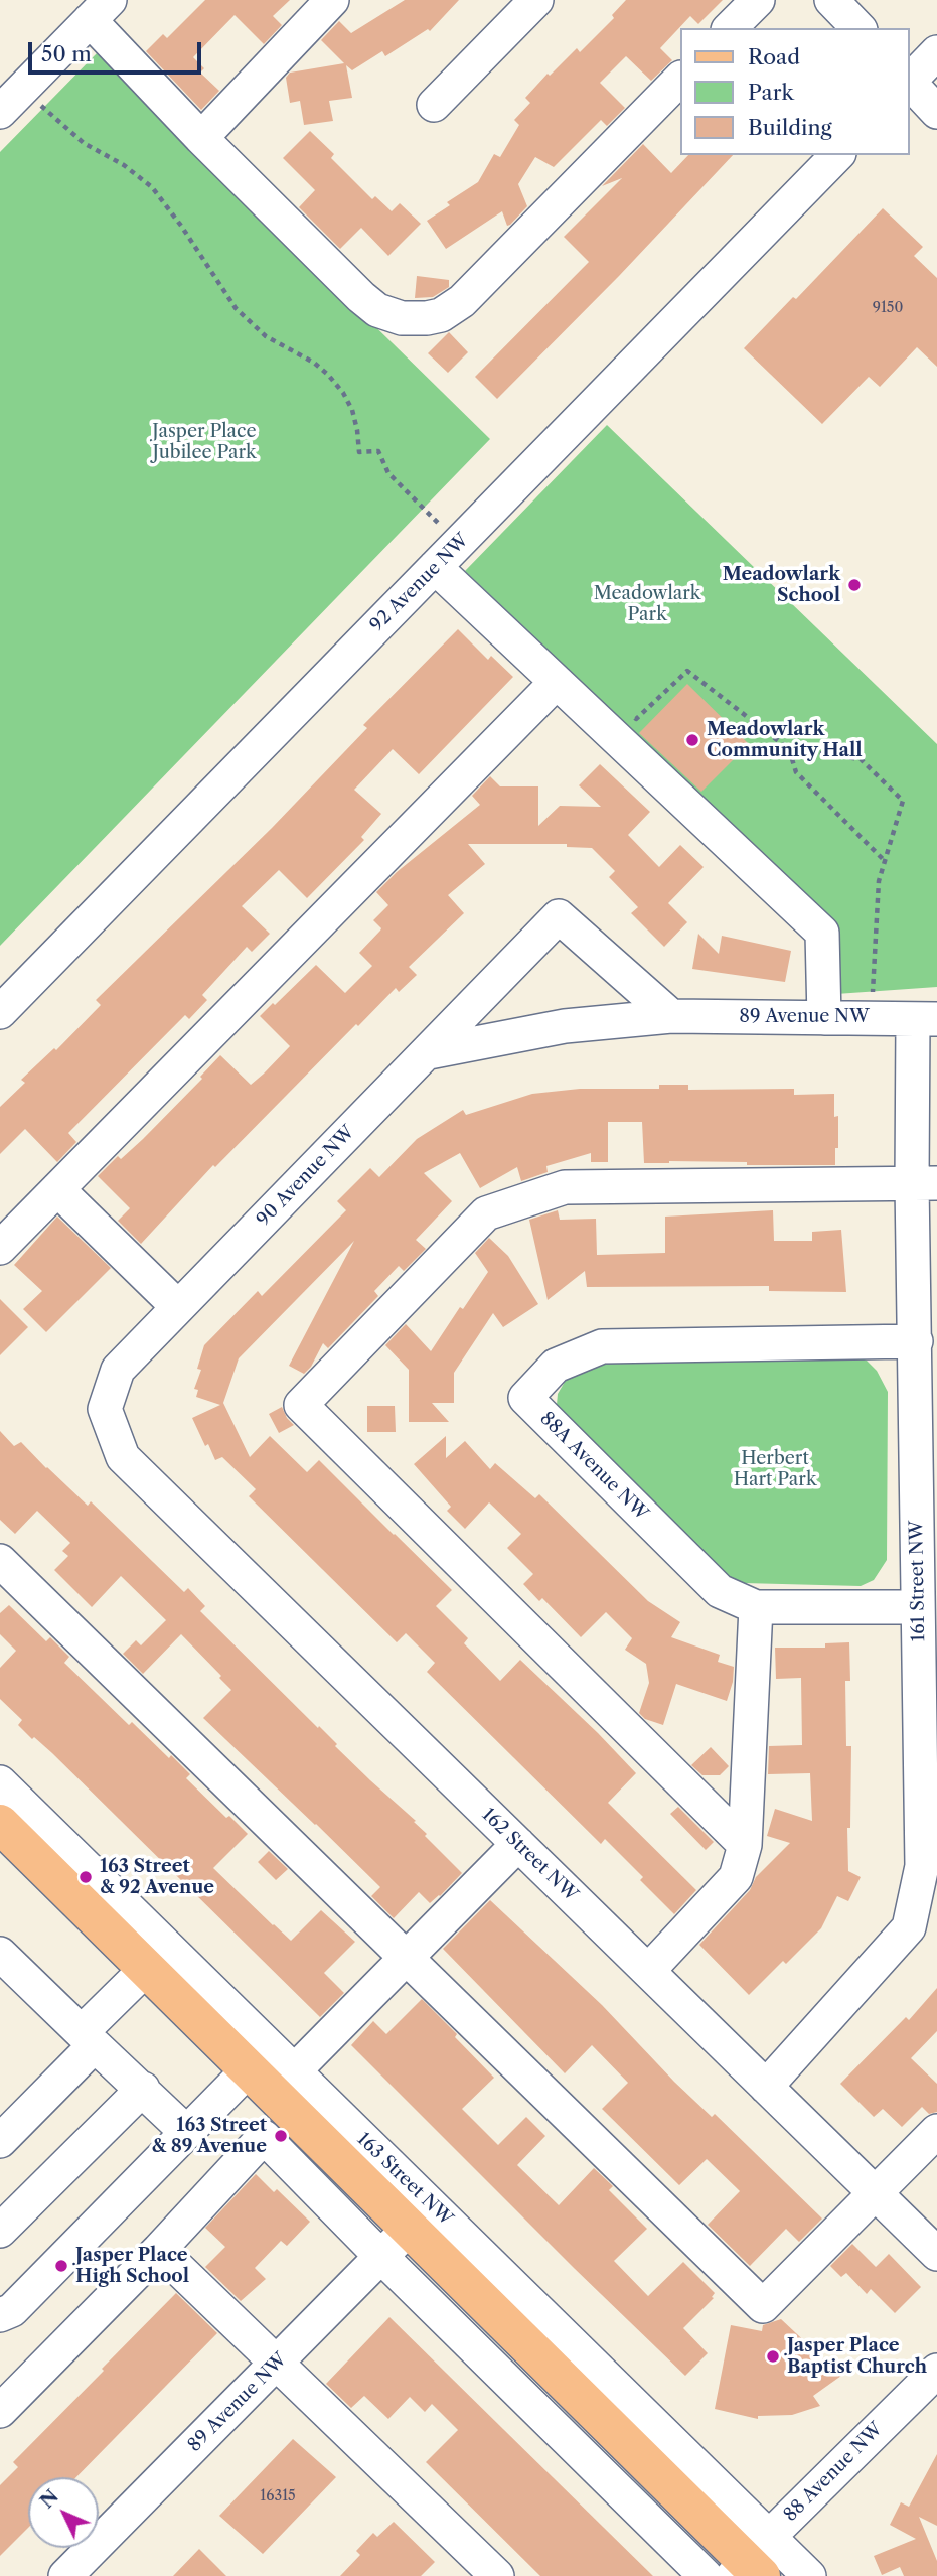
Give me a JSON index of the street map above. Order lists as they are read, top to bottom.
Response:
{
  "streets": {
    "main road": ["163 Street NW"],
    "street": [
      "92 Avenue NW",
      "89 Avenue NW",
      "90 Avenue NW",
      "88A Avenue NW",
      "161 Street NW",
      "162 Street NW",
      "88 Avenue NW"
    ]
  },
  "crossings": [
    ["89 Avenue NW", "90 Avenue NW"],
    ["89 Avenue NW", "161 Street NW"],
    ["89 Avenue NW", "163 Street NW"],
    ["90 Avenue NW", "162 Street NW"],
    ["88A Avenue NW", "161 Street NW"],
    ["161 Street NW", "162 Street NW"],
    ["163 Street NW", "88 Avenue NW"]
  ],
  "parks": ["Jasper Place Jubilee Park", "Meadowlark Park", "Herbert Hart Park"],
  "places": [
    "Meadowlark School",
    "Meadowlark Community Hall",
    "163 Street & 92 Avenue",
    "163 Street & 89 Avenue",
    "Jasper Place High School",
    "Jasper Place Baptist Church"
  ],
  "house_numbers": ["9150", "16315"],
  "legend": ["Road", "Park", "Building"],
  "scale_bar": "50 m",
  "north": "top left"
}
